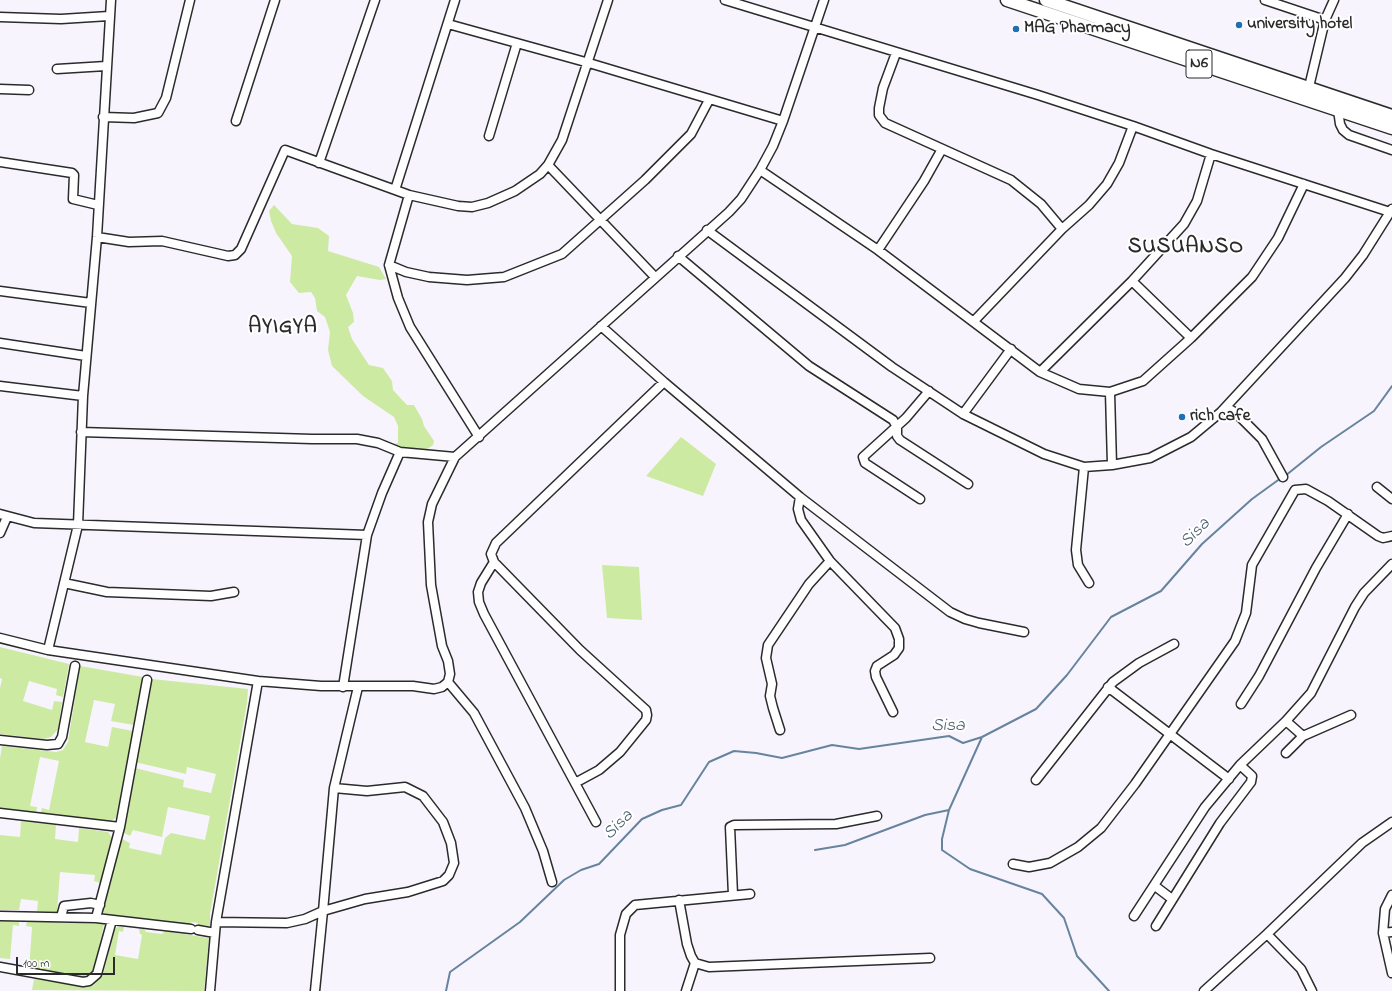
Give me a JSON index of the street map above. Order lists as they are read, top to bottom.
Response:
{
  "streets": {
    "highway": ["N6"]
  },
  "districts": ["SUSUANSO", "AYIGYA"],
  "water": ["Sisa"],
  "places": ["university hotel", "MAG Pharmacy", "rich cafe"],
  "scale_bar": "100 m"
}
